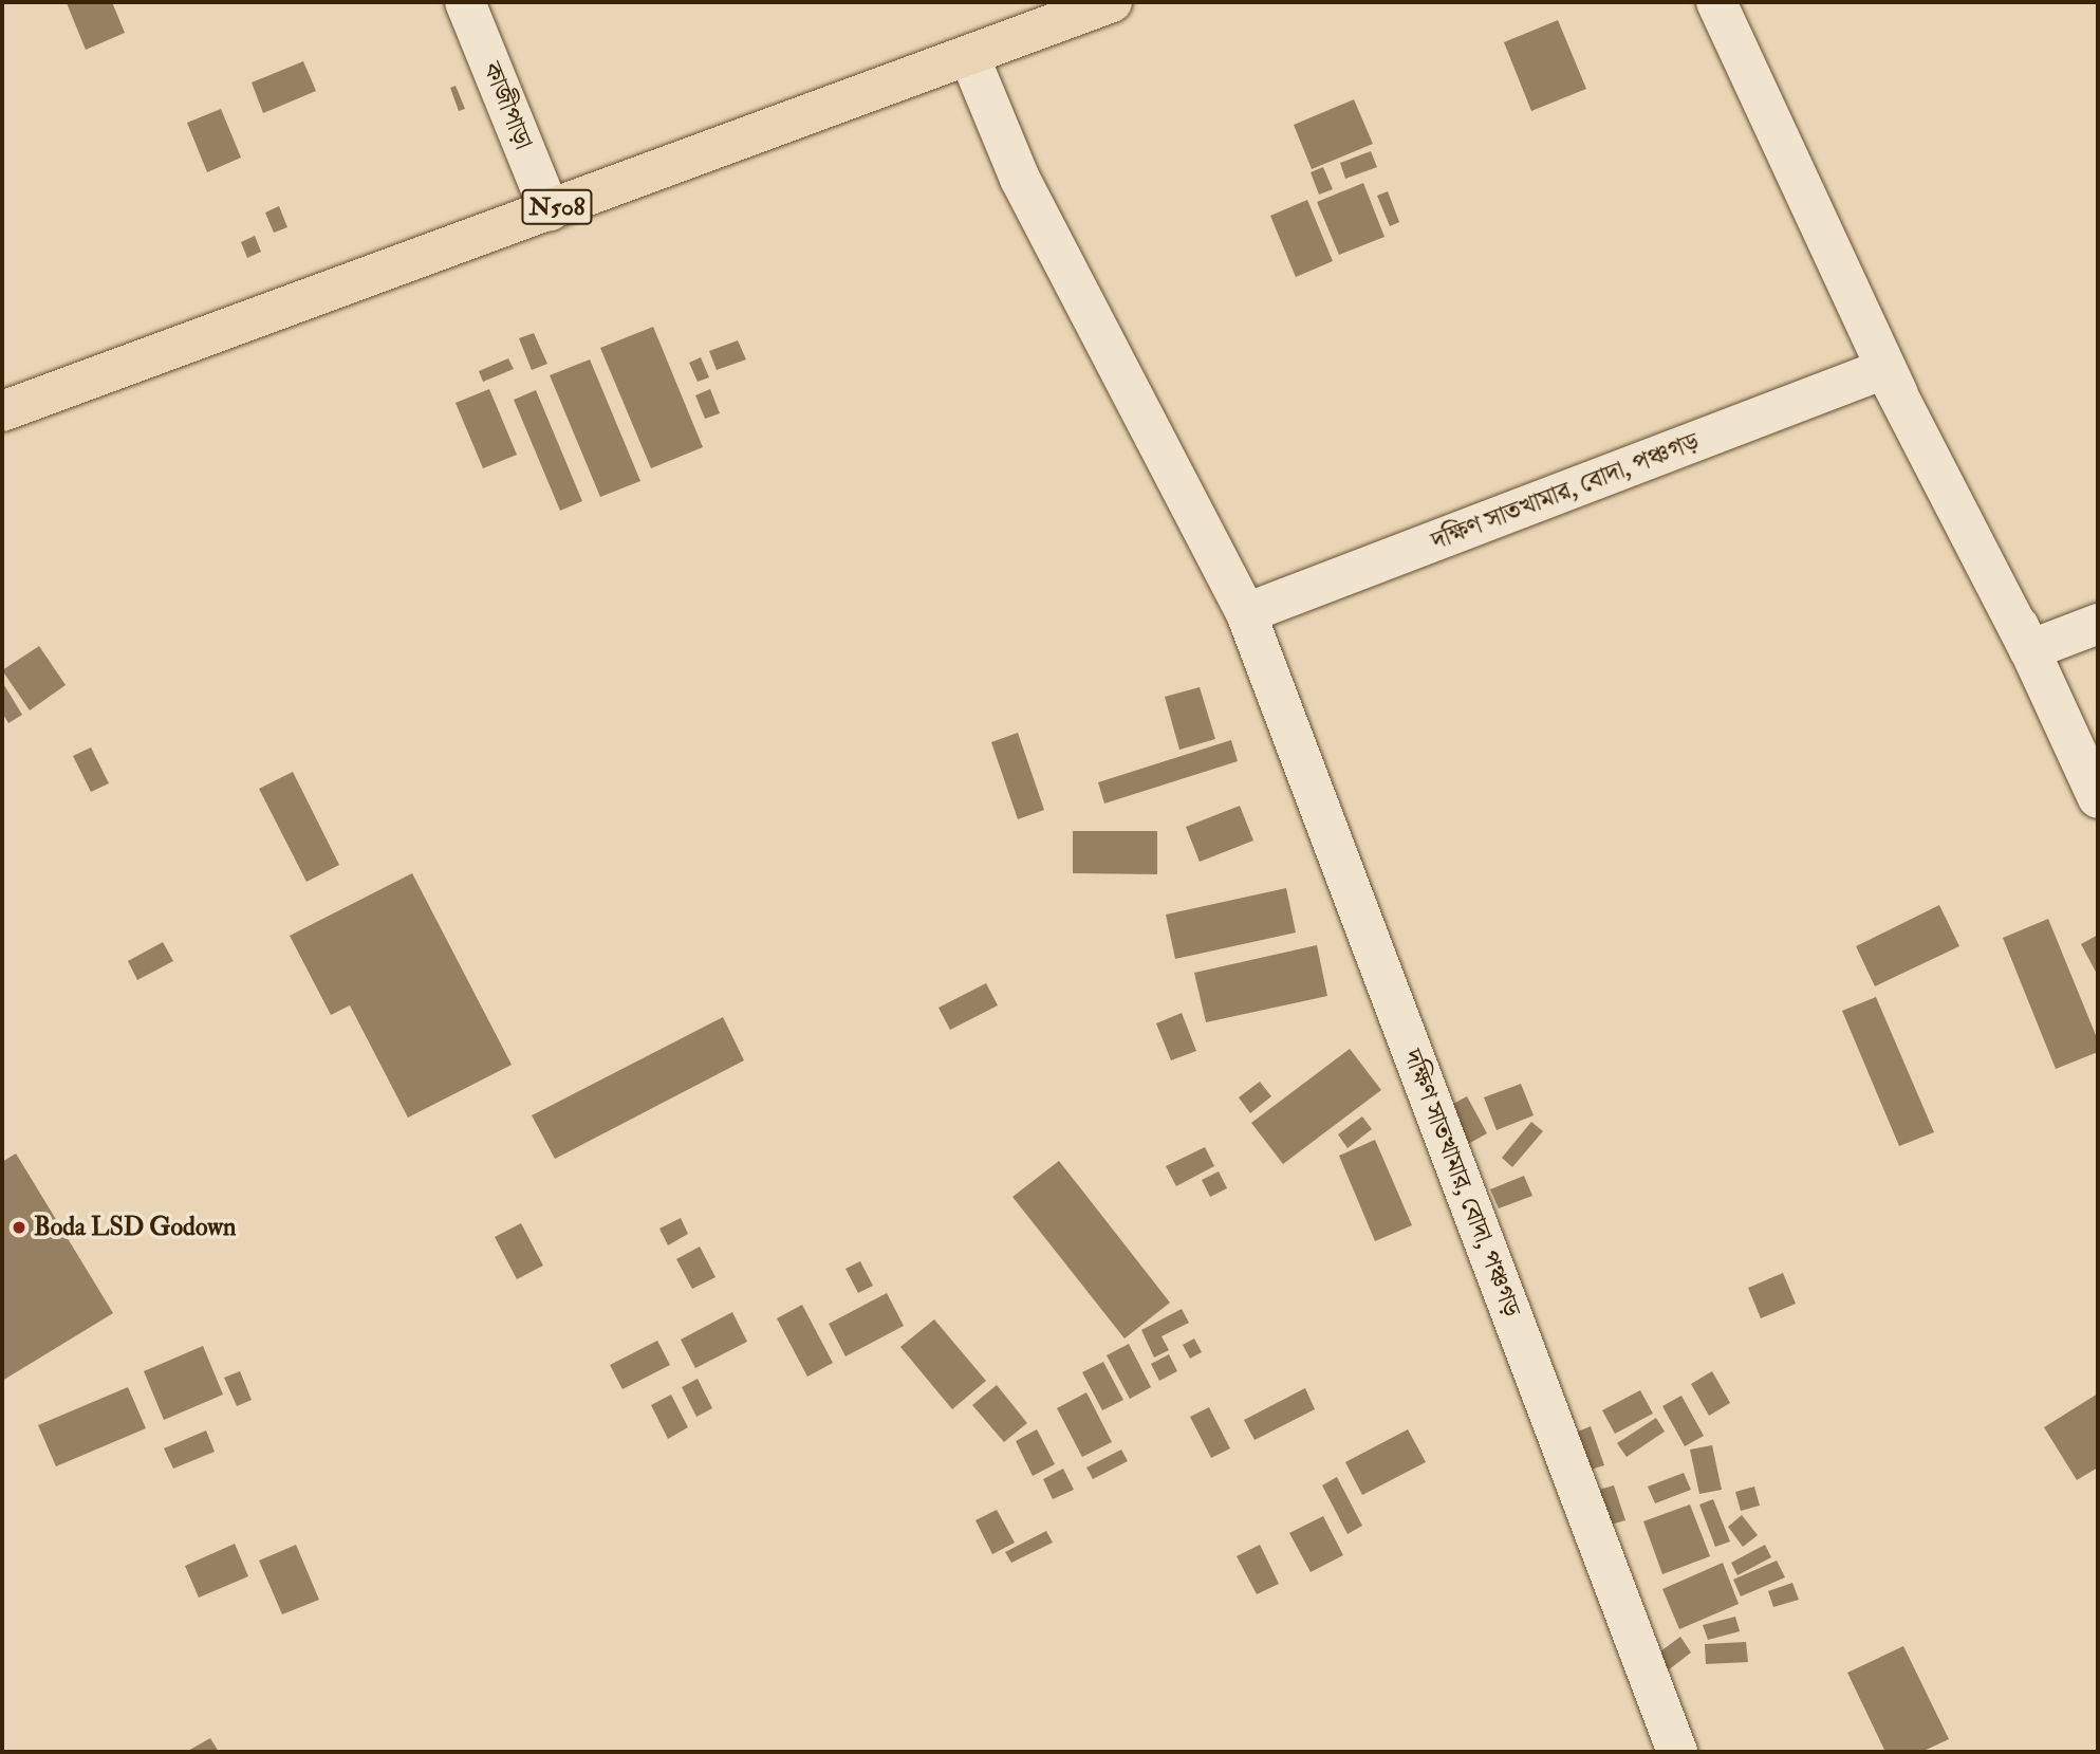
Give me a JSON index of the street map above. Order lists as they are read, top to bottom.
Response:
{
  "streets": {
    "highway": ["N508"],
    "street": ["কাজীপাড়া", "দক্ষিণ সাতখামার, বোদা, পঞ্চগড়"]
  },
  "crossings": [
    ["কাজীপাড়া", "N508"],
    ["N508", "দক্ষিণ সাতখামার, বোদা, পঞ্চগড়"]
  ],
  "places": ["Boda LSD Godown"]
}
